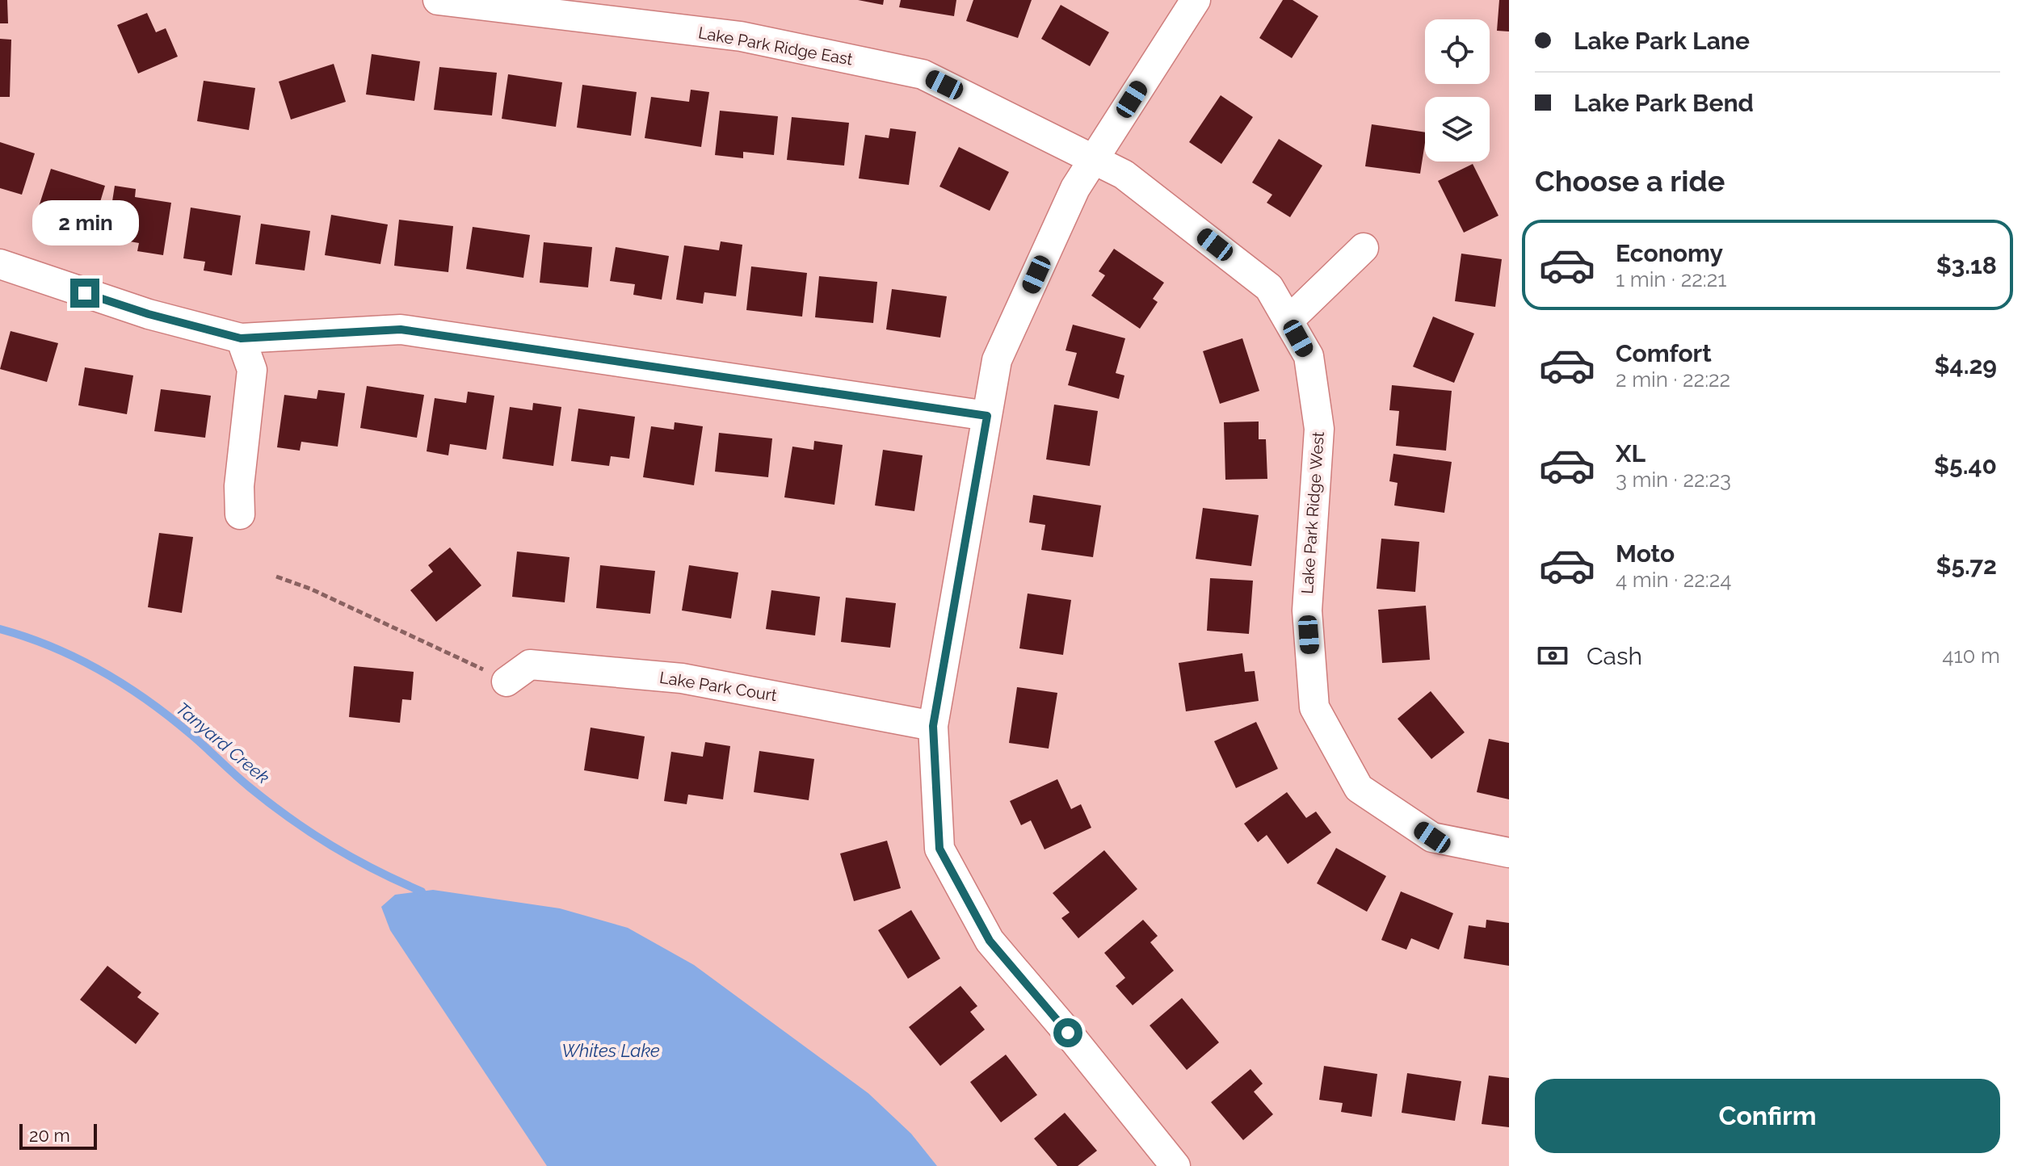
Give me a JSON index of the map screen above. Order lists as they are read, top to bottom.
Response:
{
  "streets": {
    "street": ["Lake Park Ridge East", "Lake Park Ridge West", "Lake Park Court"]
  },
  "crossings": [
    ["Lake Park Ridge East", "Lake Park Ridge West"]
  ],
  "water": ["Tanyard Creek", "Whites Lake"],
  "scale_bar": "20 m",
  "page": {
    "banner": ["Lake Park Lane", "Lake Park Bend"],
    "heading": "Choose a ride",
    "bubble": "2 min",
    "list": [
      {
        "name": "Economy",
        "note": "1 min · 22:21",
        "value": "$3.18"
      },
      {
        "name": "Comfort",
        "note": "2 min · 22:22",
        "value": "$4.29"
      },
      {
        "name": "XL",
        "note": "3 min · 22:23",
        "value": "$5.40"
      },
      {
        "name": "Moto",
        "note": "4 min · 22:24",
        "value": "$5.72"
      }
    ],
    "pay": ["Cash", "410 m"],
    "buttons": "Confirm",
    "scale": "20 m"
  }
}
